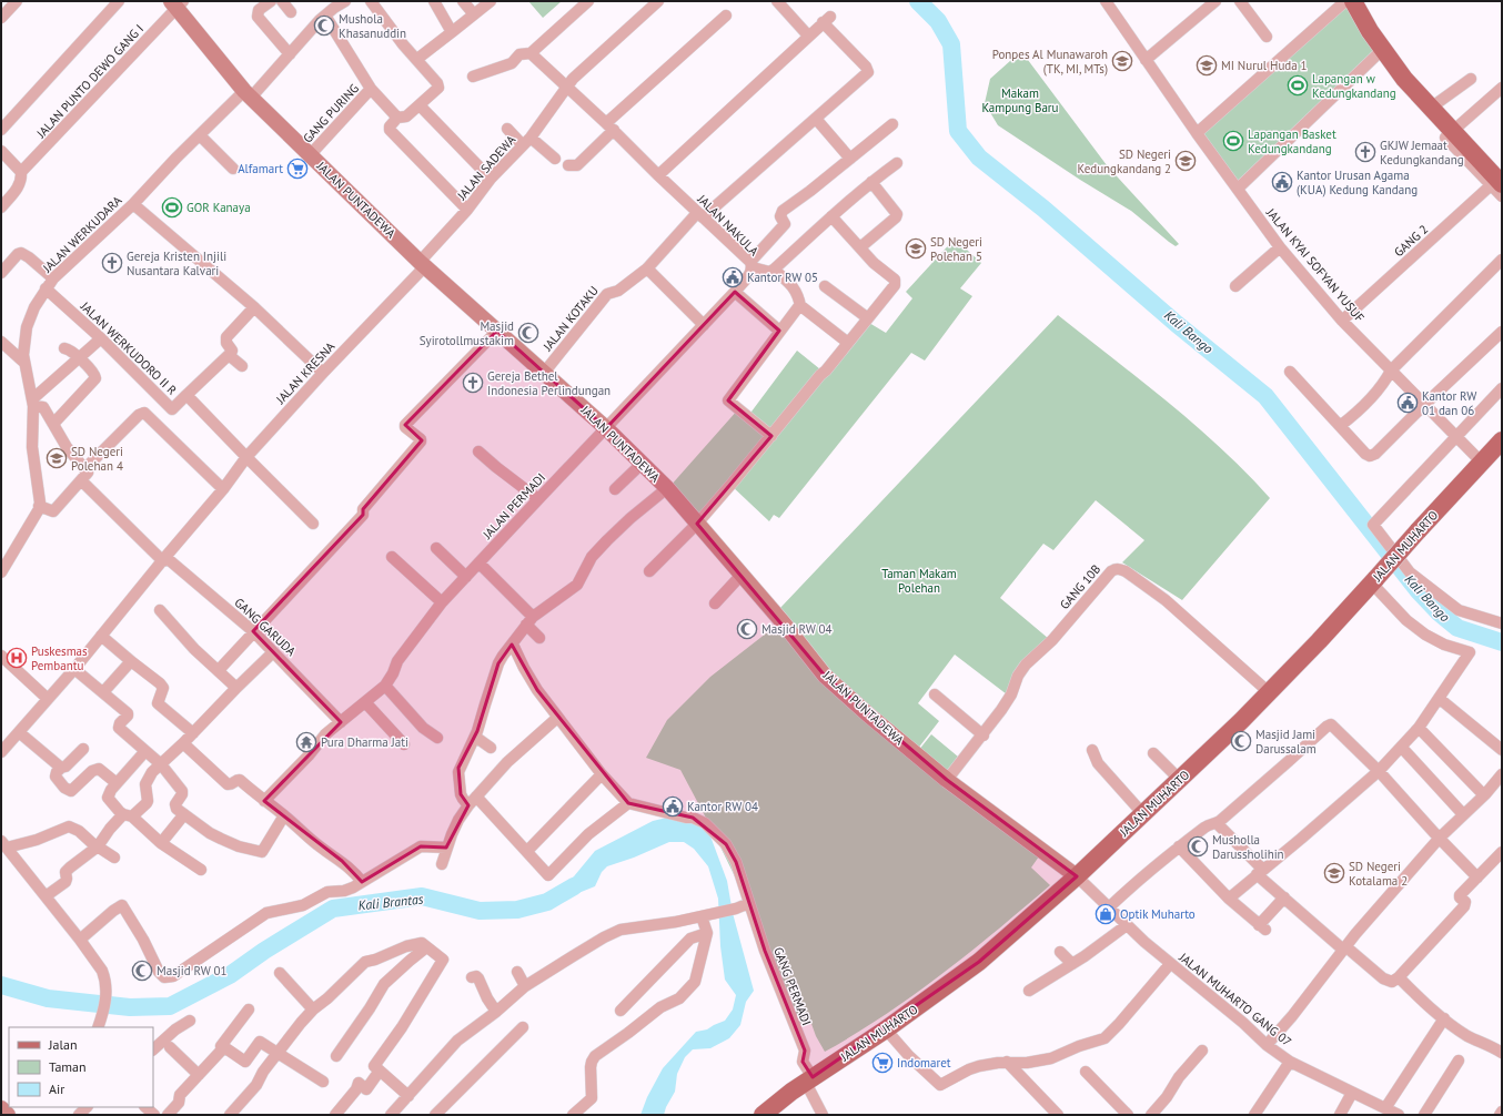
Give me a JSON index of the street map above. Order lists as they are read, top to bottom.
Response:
{
  "streets": {
    "main road": ["JALAN MUHARTO"],
    "street": [
      "JALAN PUNTO DEWO GANG I",
      "GANG PURING",
      "JALAN SADEWA",
      "JALAN PUNTADEWA",
      "JALAN NAKULA",
      "JALAN WERKUDARA",
      "GANG 2",
      "JALAN KYAI SOFYAN YUSUF",
      "JALAN KOTAKU",
      "JALAN WERKUDORO II R",
      "JALAN KRESNA",
      "JALAN PERMADI",
      "GANG 10B",
      "GANG GARUDA",
      "GANG PERMADI",
      "JALAN MUHARTO GANG 07"
    ]
  },
  "crossings": [
    ["JALAN PUNTO DEWO GANG I", "JALAN PUNTADEWA"],
    ["GANG PURING", "JALAN PUNTADEWA"],
    ["JALAN SADEWA", "JALAN PUNTADEWA"],
    ["JALAN SADEWA", "JALAN NAKULA"],
    ["JALAN SADEWA", "JALAN KRESNA"],
    ["JALAN PUNTADEWA", "JALAN NAKULA"],
    ["JALAN PUNTADEWA", "JALAN WERKUDARA"],
    ["JALAN PUNTADEWA", "JALAN KOTAKU"],
    ["JALAN PUNTADEWA", "JALAN KRESNA"],
    ["JALAN PUNTADEWA", "JALAN PERMADI"],
    ["JALAN PUNTADEWA", "JALAN MUHARTO"],
    ["JALAN PUNTADEWA", "GANG 10B"],
    ["JALAN PUNTADEWA", "JALAN MUHARTO GANG 07"],
    ["JALAN NAKULA", "JALAN KOTAKU"],
    ["JALAN NAKULA", "JALAN PERMADI"],
    ["JALAN WERKUDARA", "JALAN WERKUDORO II R"],
    ["JALAN WERKUDARA", "GANG GARUDA"],
    ["GANG 2", "JALAN KYAI SOFYAN YUSUF"],
    ["JALAN KYAI SOFYAN YUSUF", "JALAN MUHARTO"],
    ["JALAN WERKUDORO II R", "JALAN KRESNA"],
    ["JALAN KRESNA", "GANG GARUDA"],
    ["JALAN MUHARTO", "GANG 10B"],
    ["JALAN MUHARTO", "GANG PERMADI"],
    ["JALAN MUHARTO", "JALAN MUHARTO GANG 07"]
  ],
  "water": ["Kali Bango", "Kali Brantas"],
  "parks": ["Makam Kampung Baru", "Taman Makam Polehan"],
  "places": {
    "mosque": [
      "Mushola Khasanuddin",
      "Masjid Syirotollmustakim",
      "Masjid RW 04",
      "Masjid Jami Darussalam",
      "Musholla Darussholihin",
      "Masjid RW 01"
    ],
    "school or university": [
      "Ponpes Al Munawaroh (TK, MI, MTs)",
      "MI Nurul Huda 1",
      "SD Negeri Kedungkandang 2",
      "SD Negeri Polehan 5",
      "SD Negeri Polehan 4",
      "SD Negeri Kotalama 2"
    ],
    "sports": ["Lapangan w Kedungkandang", "Lapangan Basket Kedungkandang", "GOR Kanaya"],
    "church": ["GKJW Jemaat Kedungkandang", "Gereja Kristen Injili Nusantara Kalvari", "Gereja Bethel Indonesia Perlindungan"],
    "supermarket": ["Alfamart", "Indomaret"],
    "public building": [
      "Kantor Urusan Agama (KUA) Kedung Kandang",
      "Kantor RW 05",
      "Kantor RW 01 dan 06",
      "Kantor RW 04"
    ],
    "hospital": ["Puskesmas Pembantu"],
    "temple": ["Pura Dharma Jati"],
    "shop": ["Optik Muharto"]
  },
  "legend": ["Jalan", "Taman", "Air"]
}
